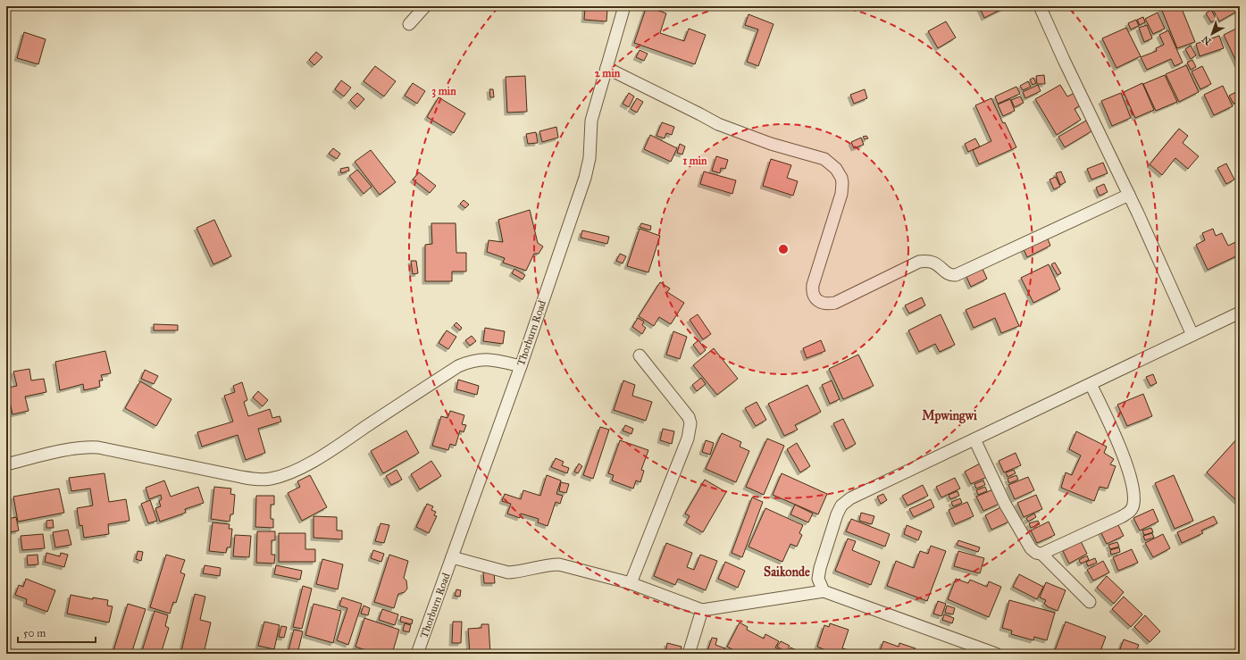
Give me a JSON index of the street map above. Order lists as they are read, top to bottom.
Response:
{
  "streets": {
    "street": ["Thorburn Road"]
  },
  "districts": ["Mpwingwi", "Saikonde"],
  "scale_bar": "50 m",
  "north": "bottom left",
  "rings": ["2 min", "3 min", "1 min"]
}
